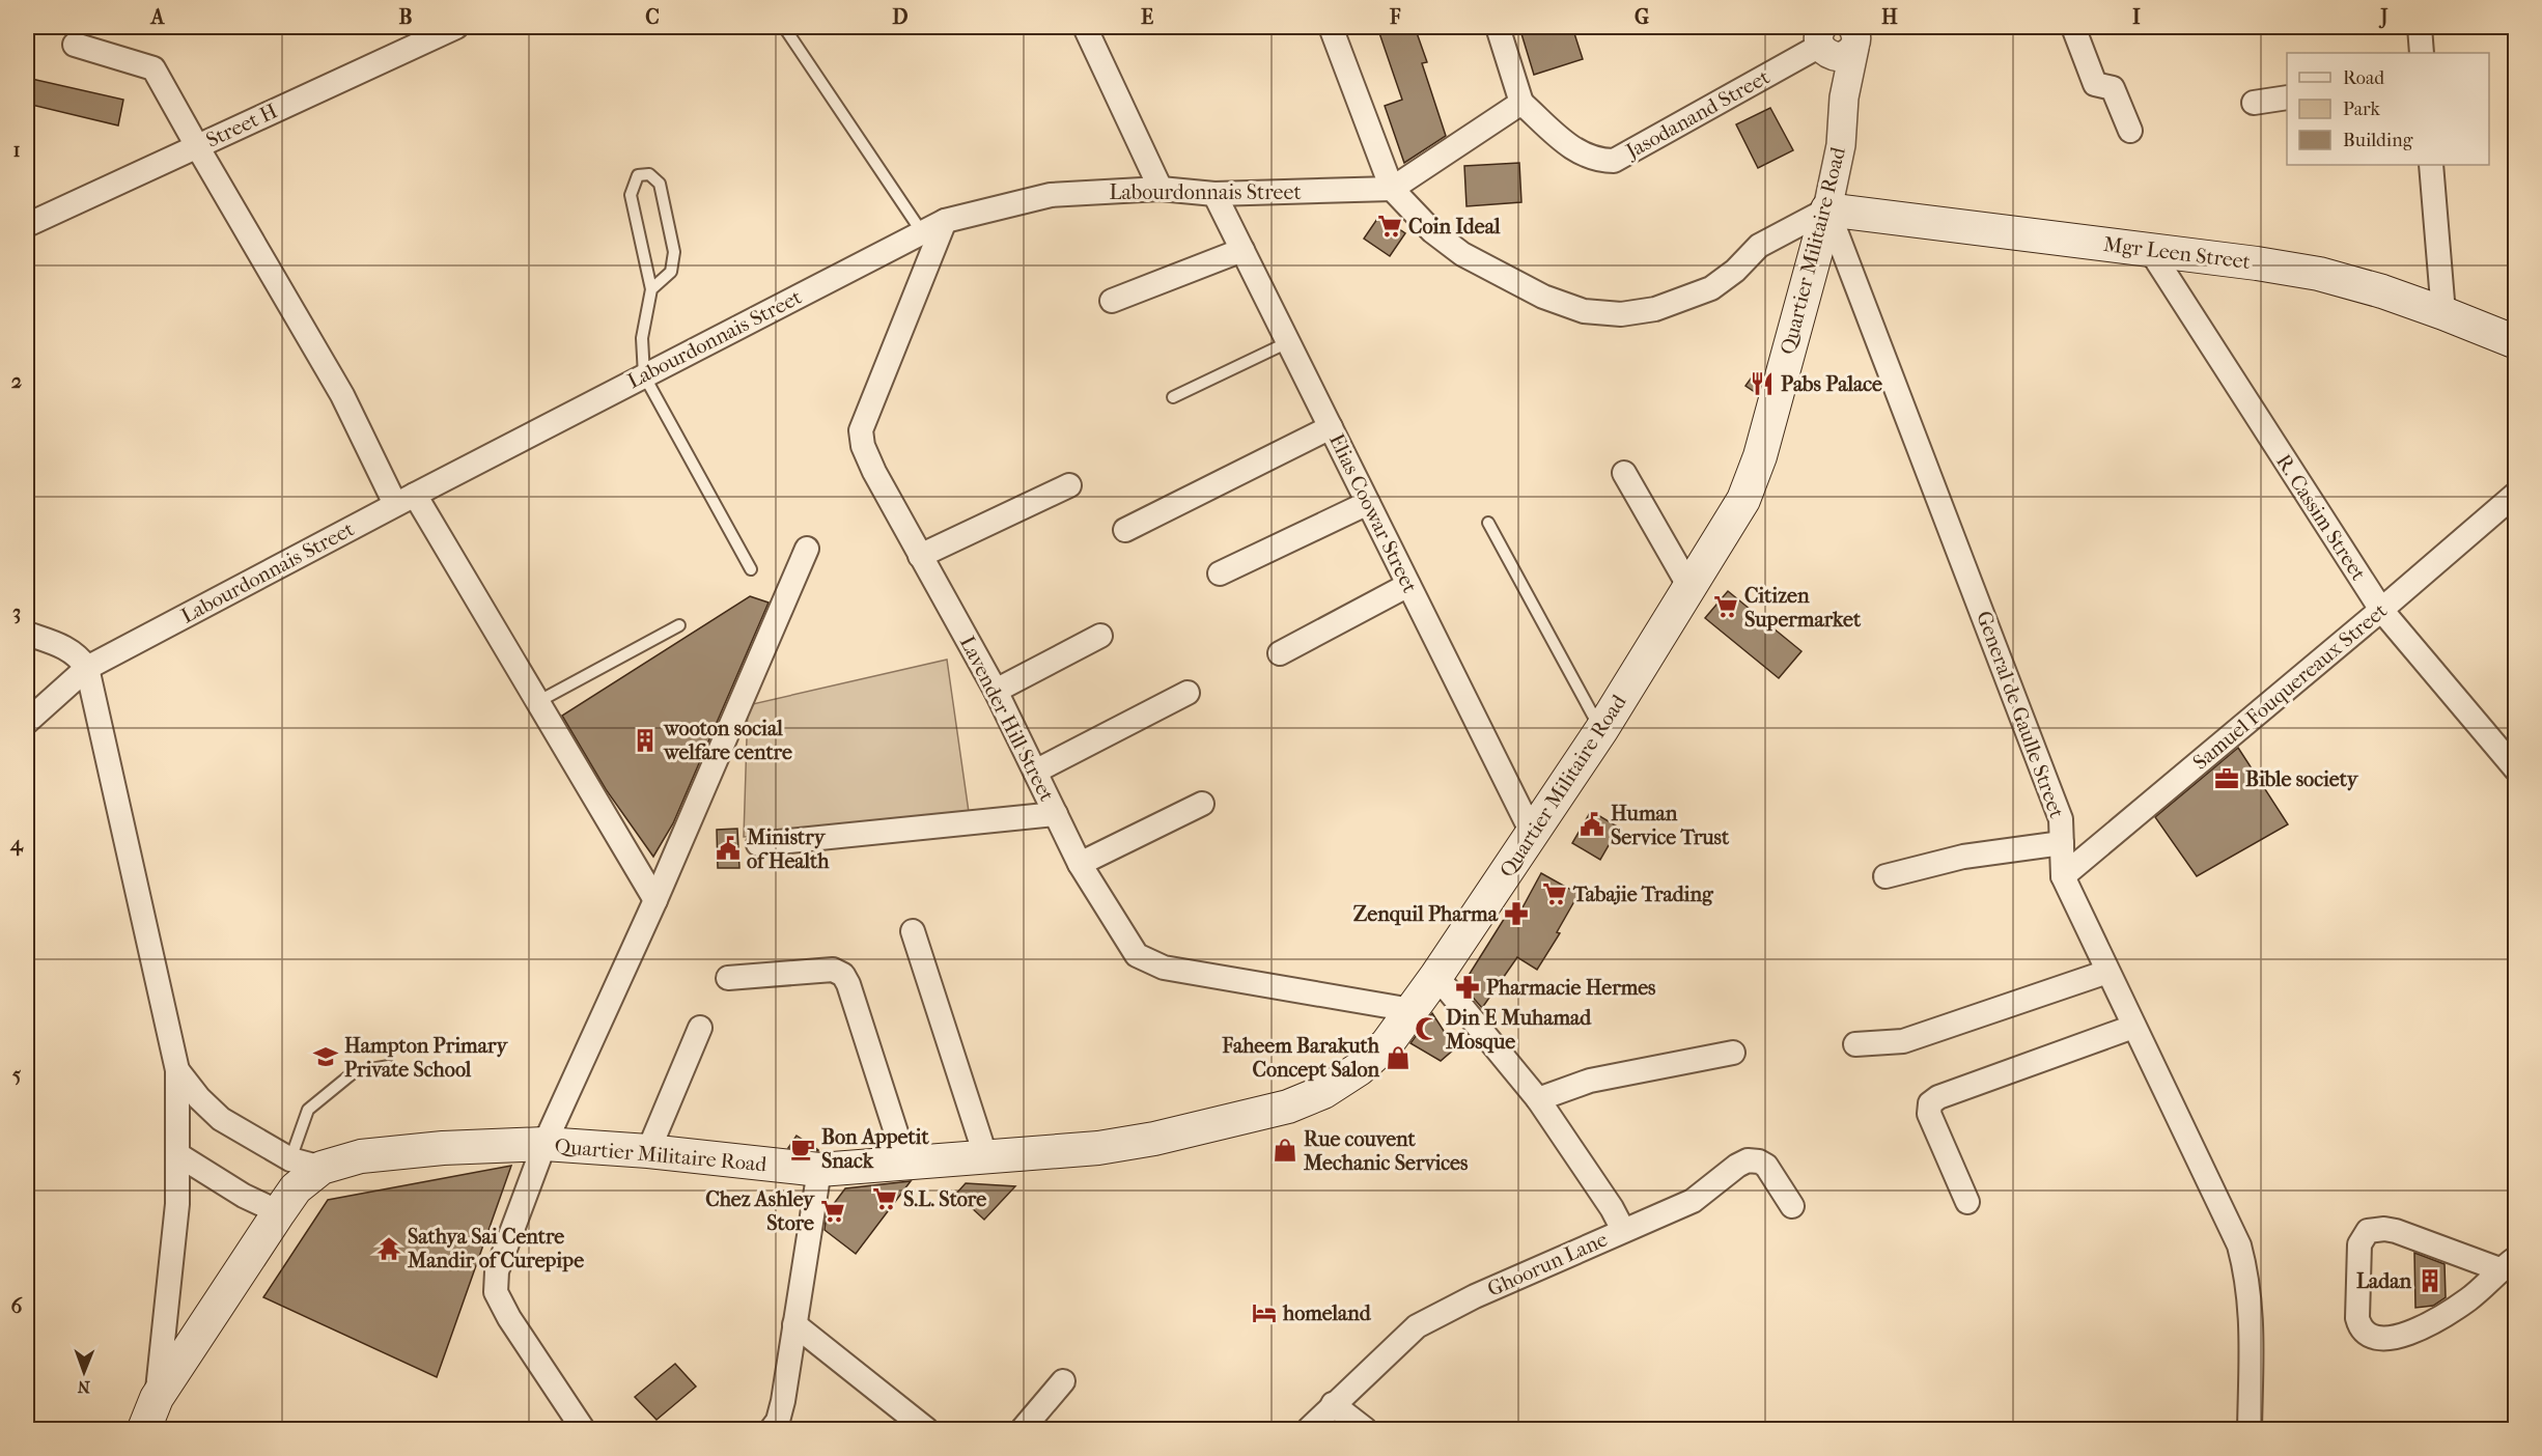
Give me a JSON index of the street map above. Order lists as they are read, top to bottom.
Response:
{
  "streets": {
    "main road": ["Quartier Militaire Road", "Mgr Leen Street"],
    "street": [
      "Jasodanand Street",
      "Street H",
      "Labourdonnais Street",
      "Elias Coowar Street",
      "R. Cassim Street",
      "Samuel Fouquereaux Street",
      "General de Gaulle Street",
      "Lavender Hill Street",
      "Ghoorun Lane"
    ]
  },
  "crossings": [
    ["Jasodanand Street", "Quartier Militaire Road"],
    ["Labourdonnais Street", "Elias Coowar Street"],
    ["Labourdonnais Street", "Lavender Hill Street"],
    ["Quartier Militaire Road", "Mgr Leen Street"],
    ["Quartier Militaire Road", "Elias Coowar Street"],
    ["Quartier Militaire Road", "General de Gaulle Street"],
    ["Quartier Militaire Road", "Lavender Hill Street"],
    ["Mgr Leen Street", "R. Cassim Street"],
    ["Mgr Leen Street", "General de Gaulle Street"],
    ["R. Cassim Street", "Samuel Fouquereaux Street"],
    ["Samuel Fouquereaux Street", "General de Gaulle Street"]
  ],
  "places": {
    "supermarket": [
      "Coin Ideal",
      "Citizen Supermarket",
      "Tabajie Trading",
      "S.L. Store",
      "Chez Ashley Store"
    ],
    "restaurant": ["Pabs Palace"],
    "building": ["wooton social welfare centre", "Ladan"],
    "office": ["Bible society"],
    "public building": ["Human Service Trust", "Ministry of Health"],
    "pharmacy": ["Zenquil Pharma", "Pharmacie Hermes"],
    "mosque": ["Din E Muhamad Mosque"],
    "school or university": ["Hampton Primary Private School"],
    "shop": ["Faheem Barakuth Concept Salon", "Rue couvent Mechanic Services"],
    "cafe": ["Bon Appetit Snack"],
    "temple": ["Sathya Sai Centre Mandir of Curepipe"],
    "hotel": ["homeland"]
  },
  "legend": ["Road", "Park", "Building"],
  "north": "bottom",
  "grid": {
    "columns": [
      "A",
      "B",
      "C",
      "D",
      "E",
      "F",
      "G",
      "H",
      "I",
      "J"
    ],
    "rows": [
      "1",
      "2",
      "3",
      "4",
      "5",
      "6"
    ]
  }
}
